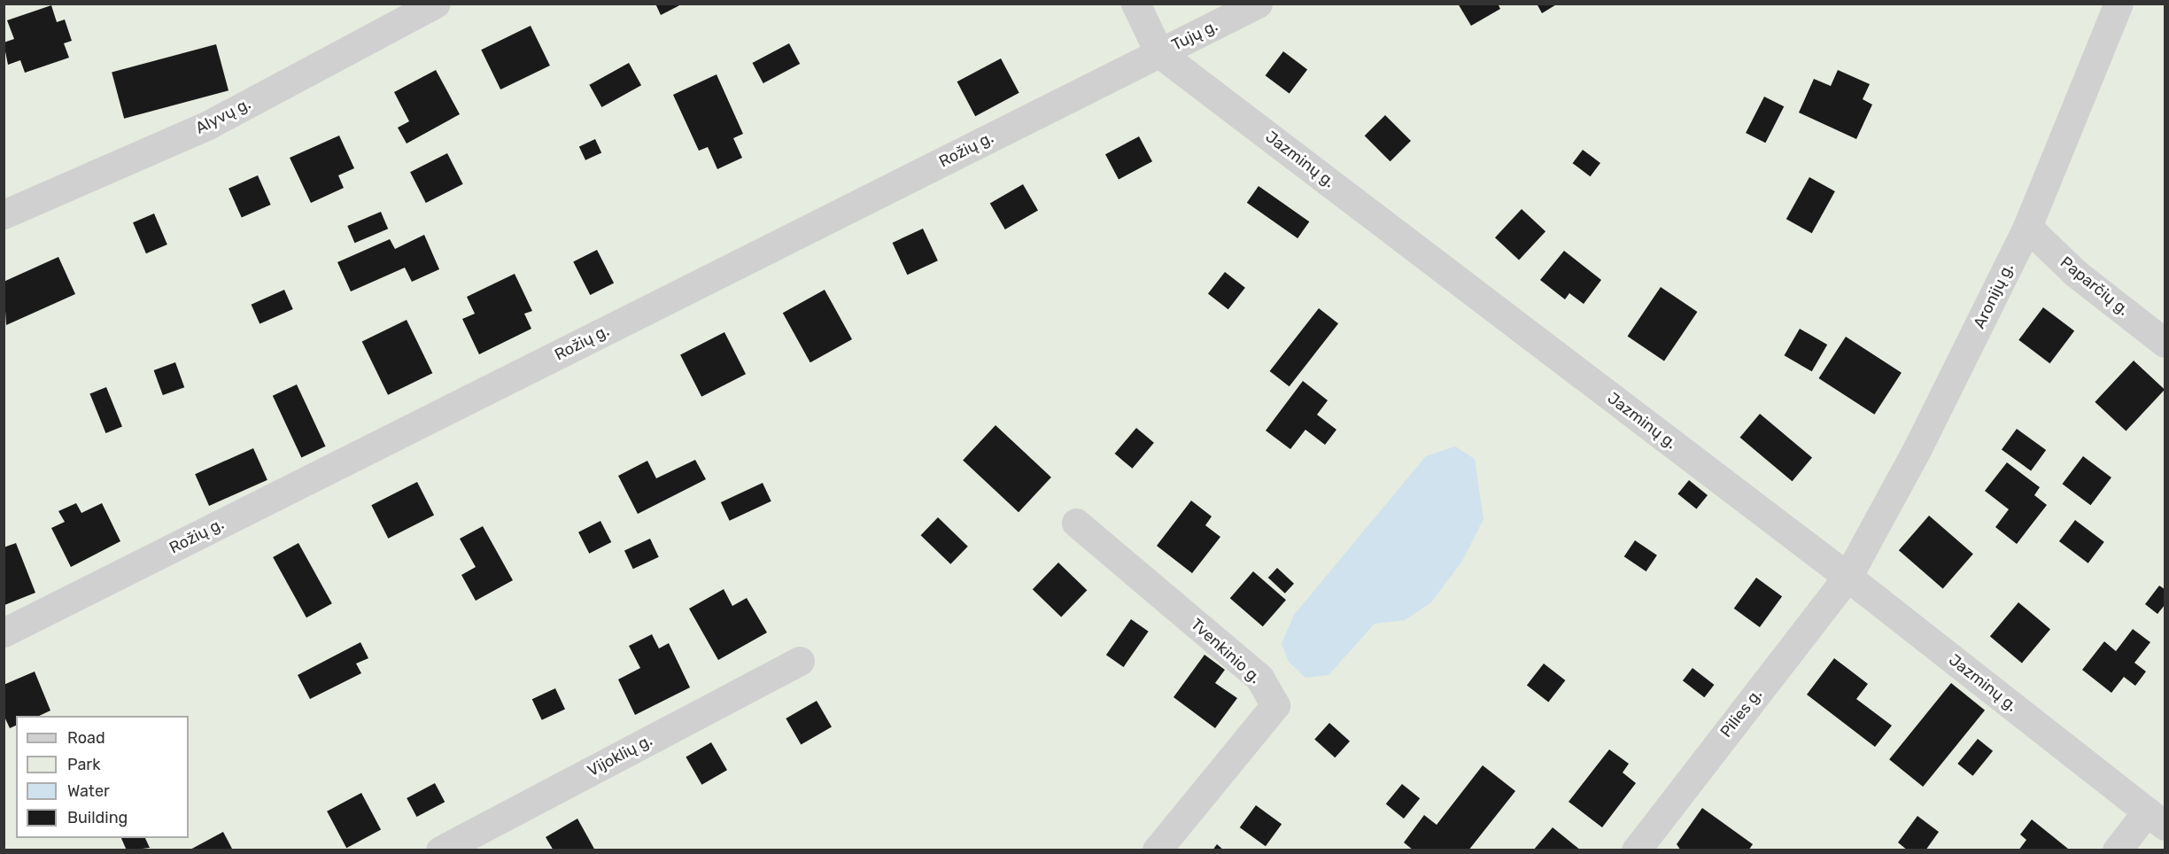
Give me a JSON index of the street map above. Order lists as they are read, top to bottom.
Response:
{
  "streets": {
    "street": [
      "Tujų g.",
      "Alyvų g.",
      "Rožių g.",
      "Jazminų g.",
      "Paparčių g.",
      "Aronijų g.",
      "Tvenkinio g.",
      "Pilies g.",
      "Vijoklių g."
    ]
  },
  "crossings": [
    ["Tujų g.", "Rožių g."],
    ["Tujų g.", "Jazminų g."],
    ["Rožių g.", "Jazminų g."],
    ["Jazminų g.", "Aronijų g."],
    ["Jazminų g.", "Pilies g."],
    ["Paparčių g.", "Aronijų g."],
    ["Aronijų g.", "Pilies g."]
  ],
  "legend": [
    "Road",
    "Park",
    "Water",
    "Building"
  ]
}
